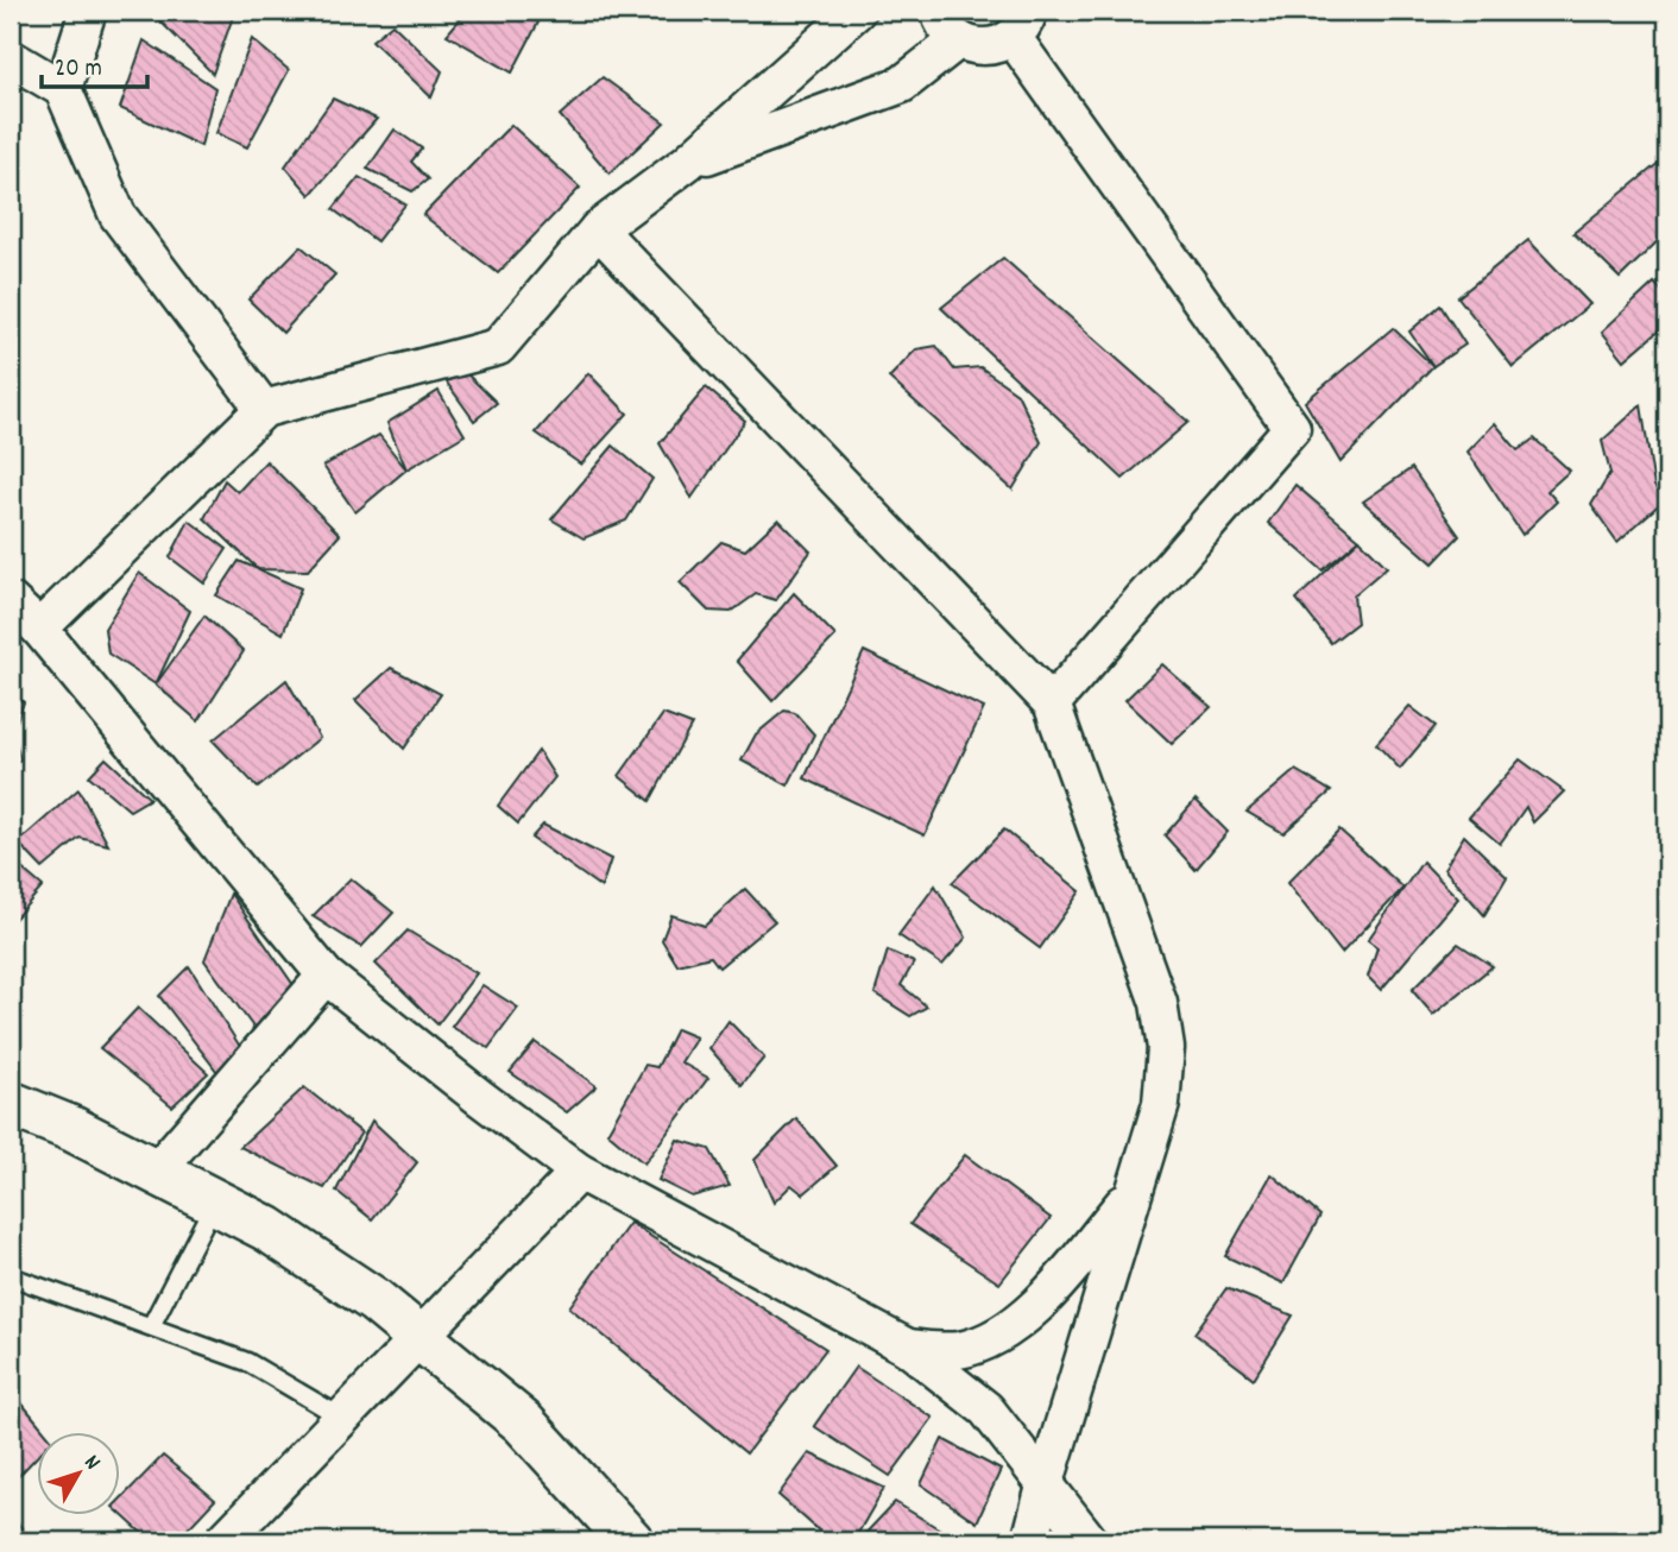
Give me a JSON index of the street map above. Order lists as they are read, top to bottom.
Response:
{
  "scale_bar": "20 m",
  "north": "top right"
}
